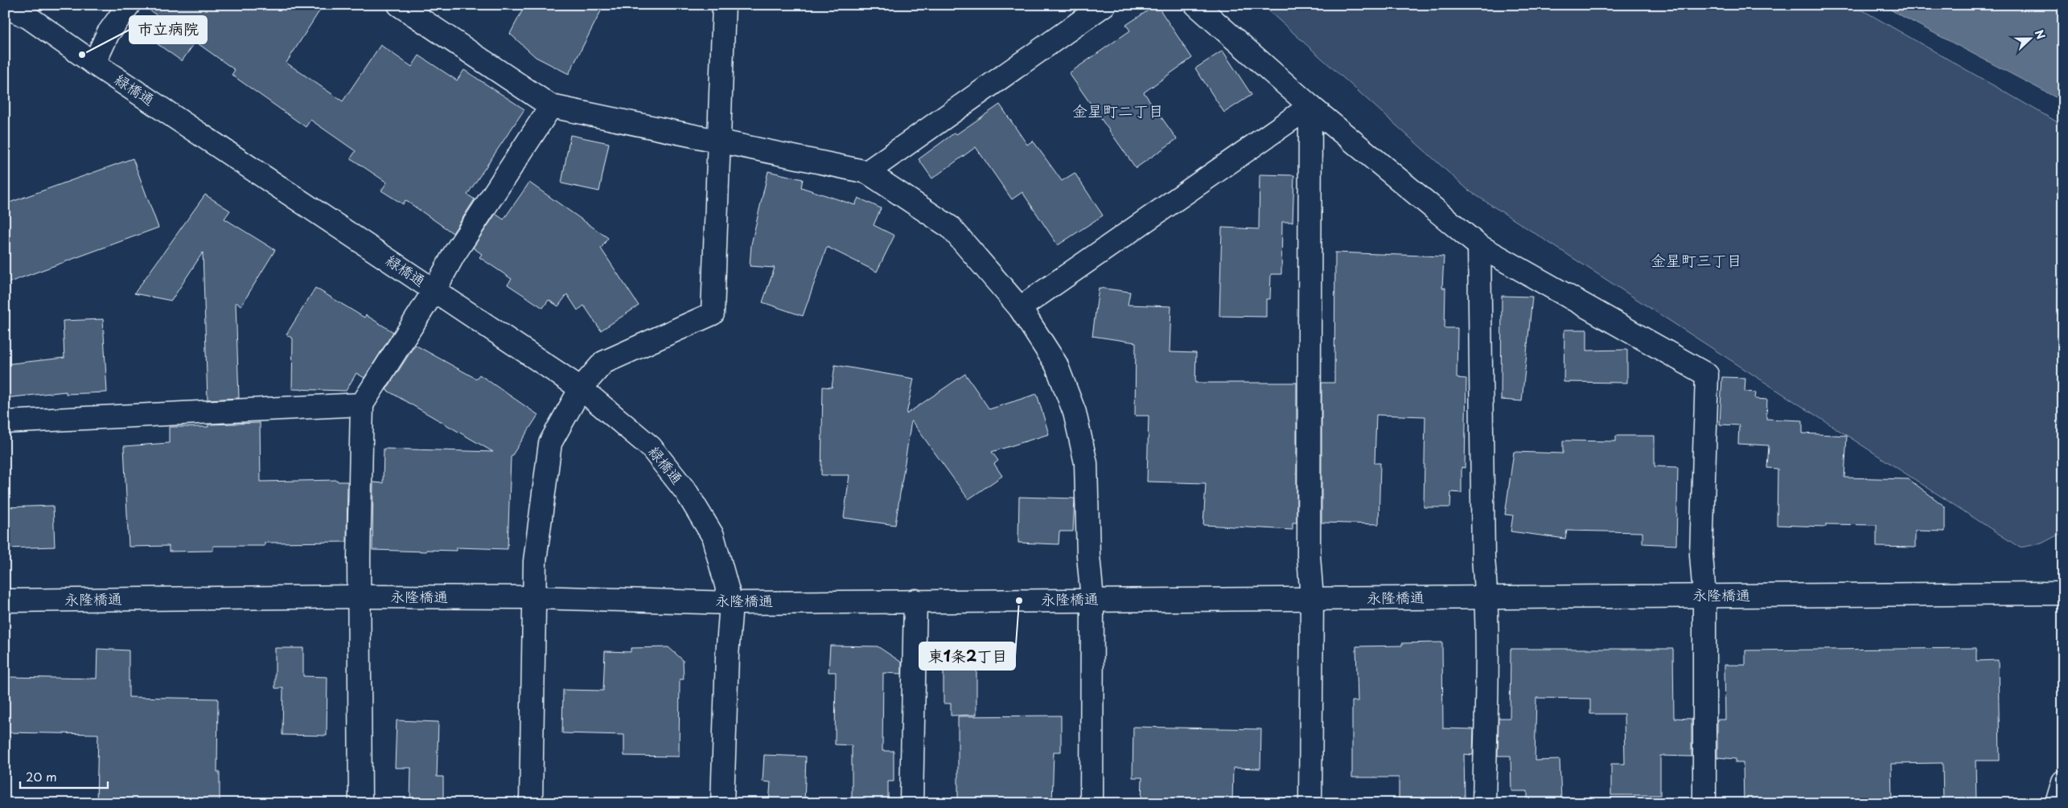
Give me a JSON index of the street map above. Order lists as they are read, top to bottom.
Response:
{
  "streets": {
    "street": ["緑橋通", "永隆橋通"]
  },
  "crossings": [
    ["緑橋通", "永隆橋通"]
  ],
  "districts": ["金星町二丁目", "金星町三丁目"],
  "places": ["市立病院", "東1条2丁目"],
  "scale_bar": "20 m",
  "north": "right"
}
